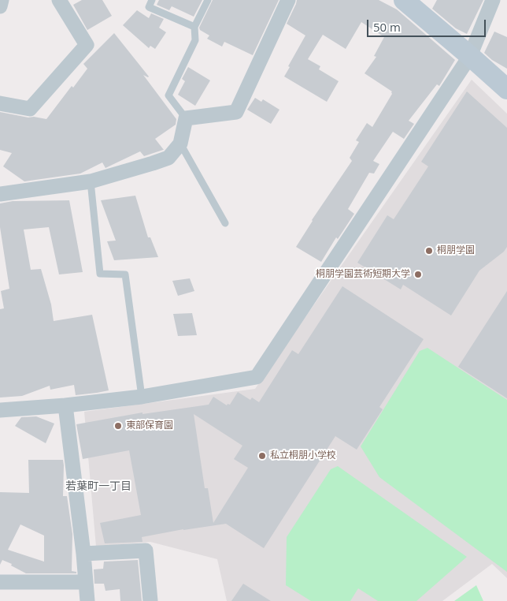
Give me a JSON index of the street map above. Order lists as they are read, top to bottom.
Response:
{
  "districts": ["若葉町一丁目"],
  "places": [
    "桐朋学園",
    "桐朋学園芸術短期大学",
    "東部保育園",
    "私立桐朋小学校"
  ],
  "scale_bar": "50 m"
}
